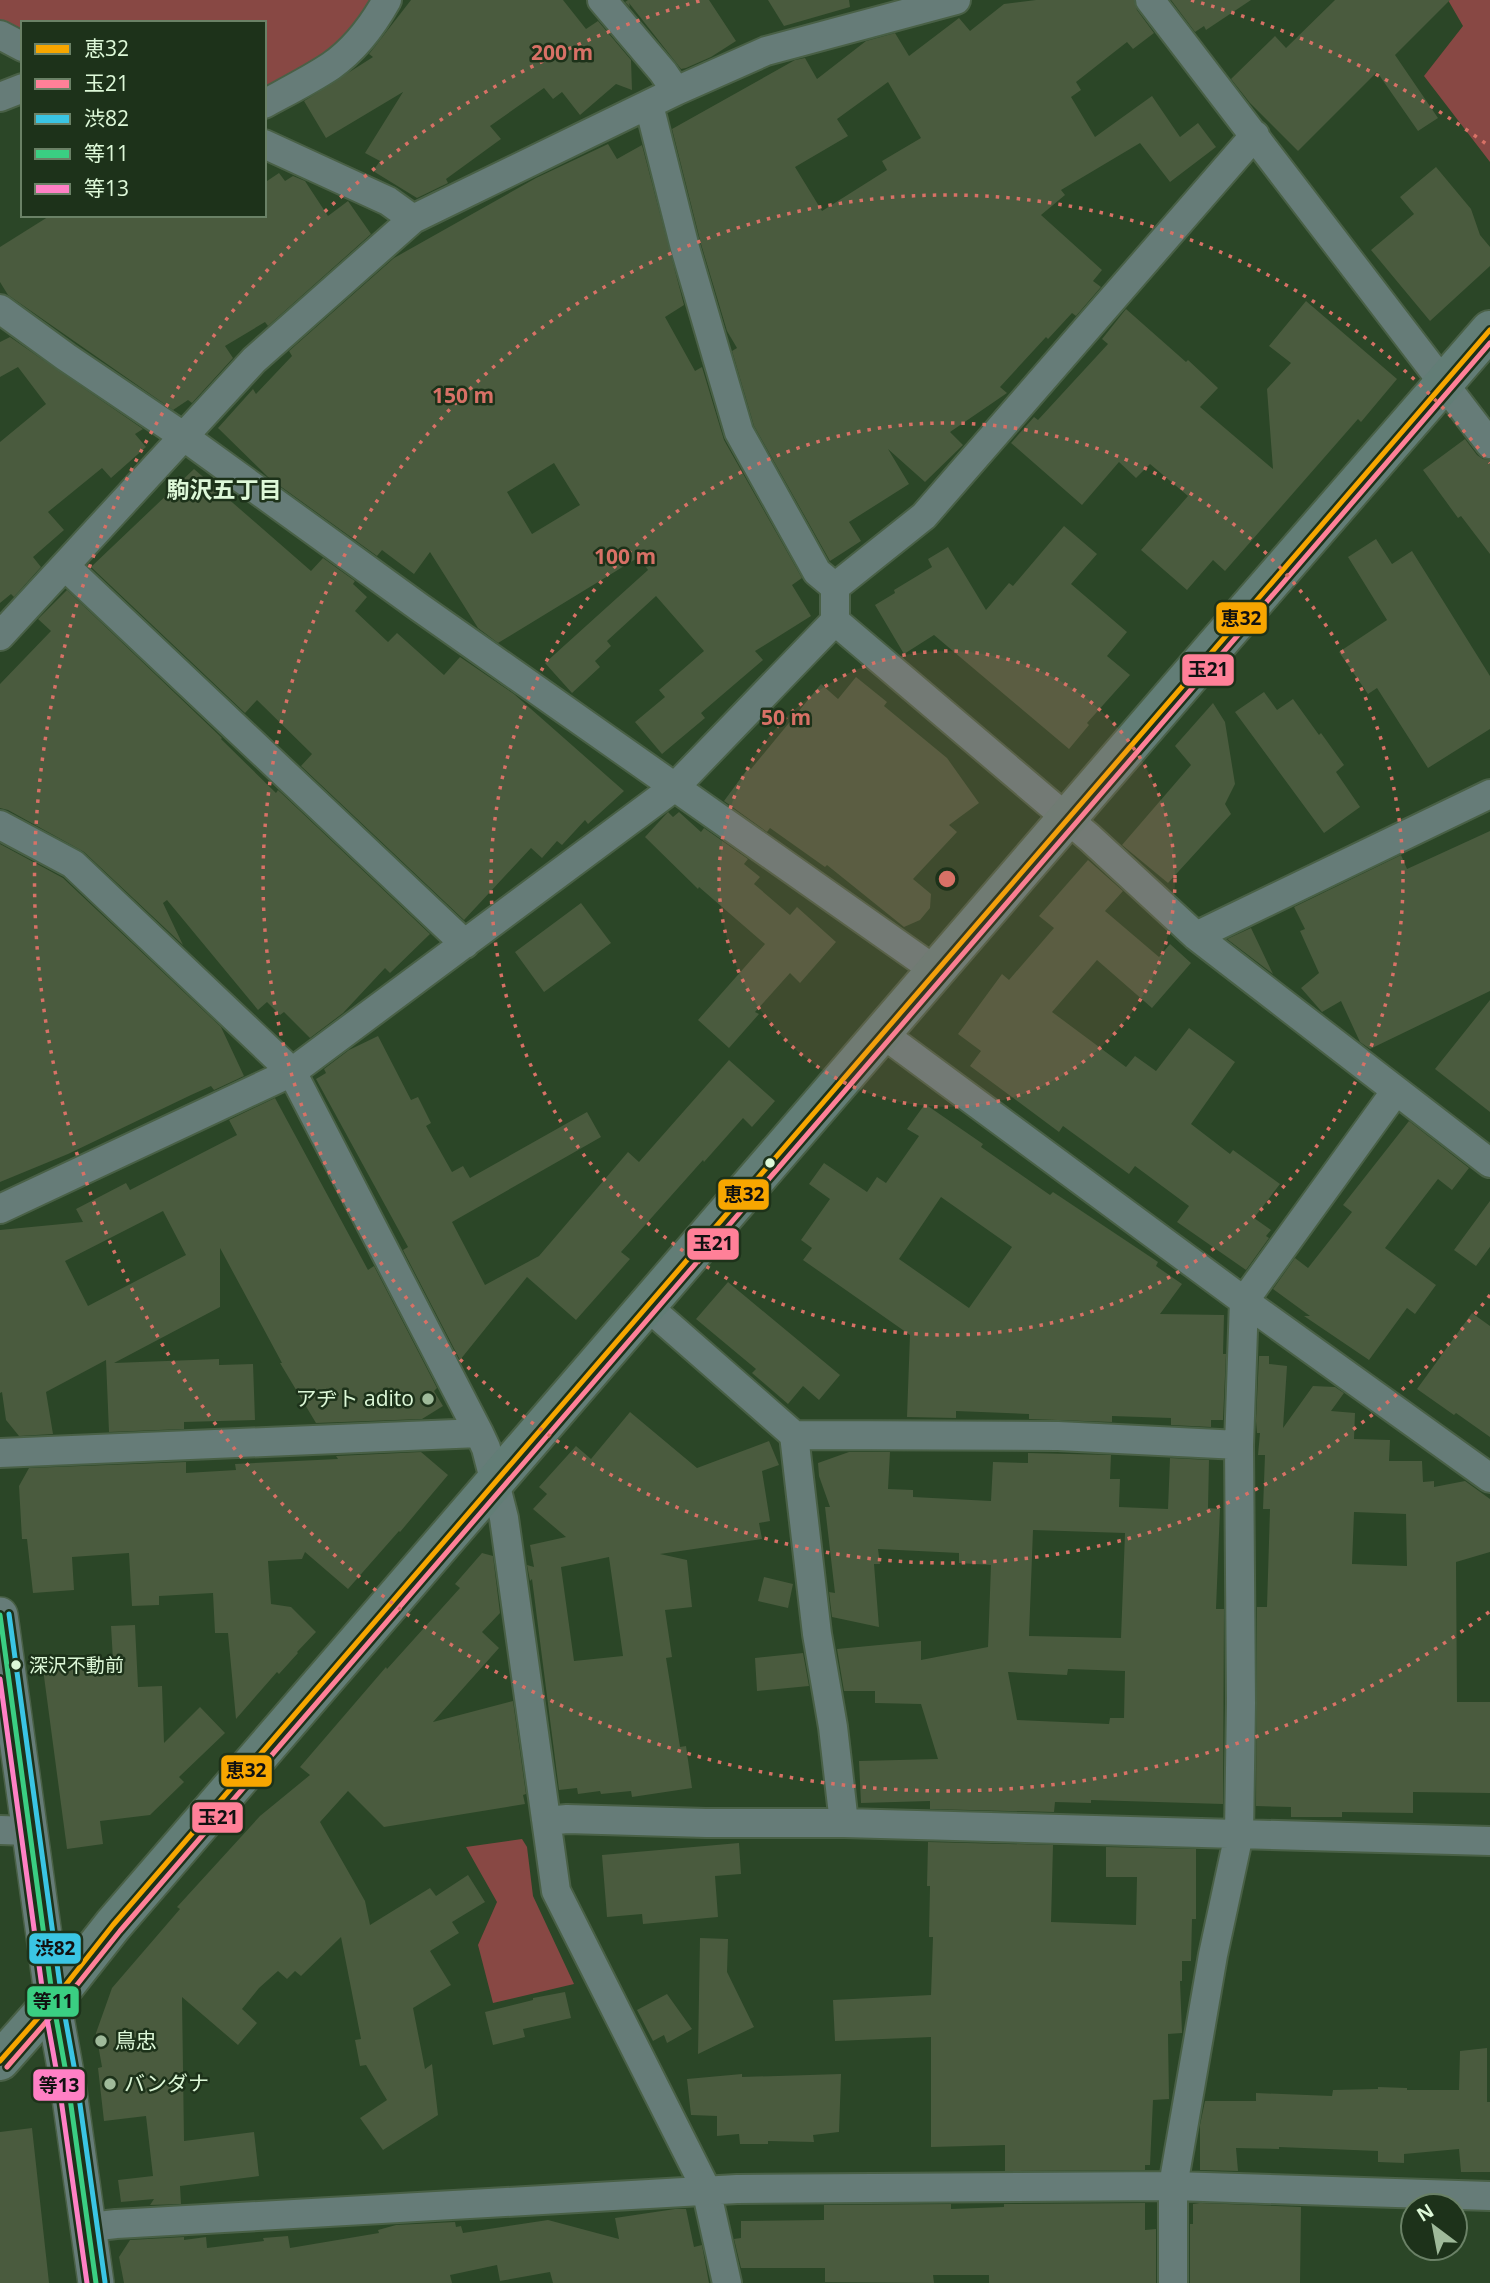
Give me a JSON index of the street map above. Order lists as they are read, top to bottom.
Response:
{
  "districts": ["駒沢五丁目"],
  "places": [
    "アヂト adito",
    "深沢不動前",
    "鳥忠",
    "バンダナ"
  ],
  "lines": [
    "transit line 恵32",
    "transit line 玉21",
    "transit line 渋82",
    "transit line 等11",
    "transit line 等13"
  ],
  "legend": [
    "恵32",
    "玉21",
    "渋82",
    "等11",
    "等13"
  ],
  "north": "top left",
  "rings": [
    "200 m",
    "150 m",
    "100 m",
    "50 m"
  ]
}
